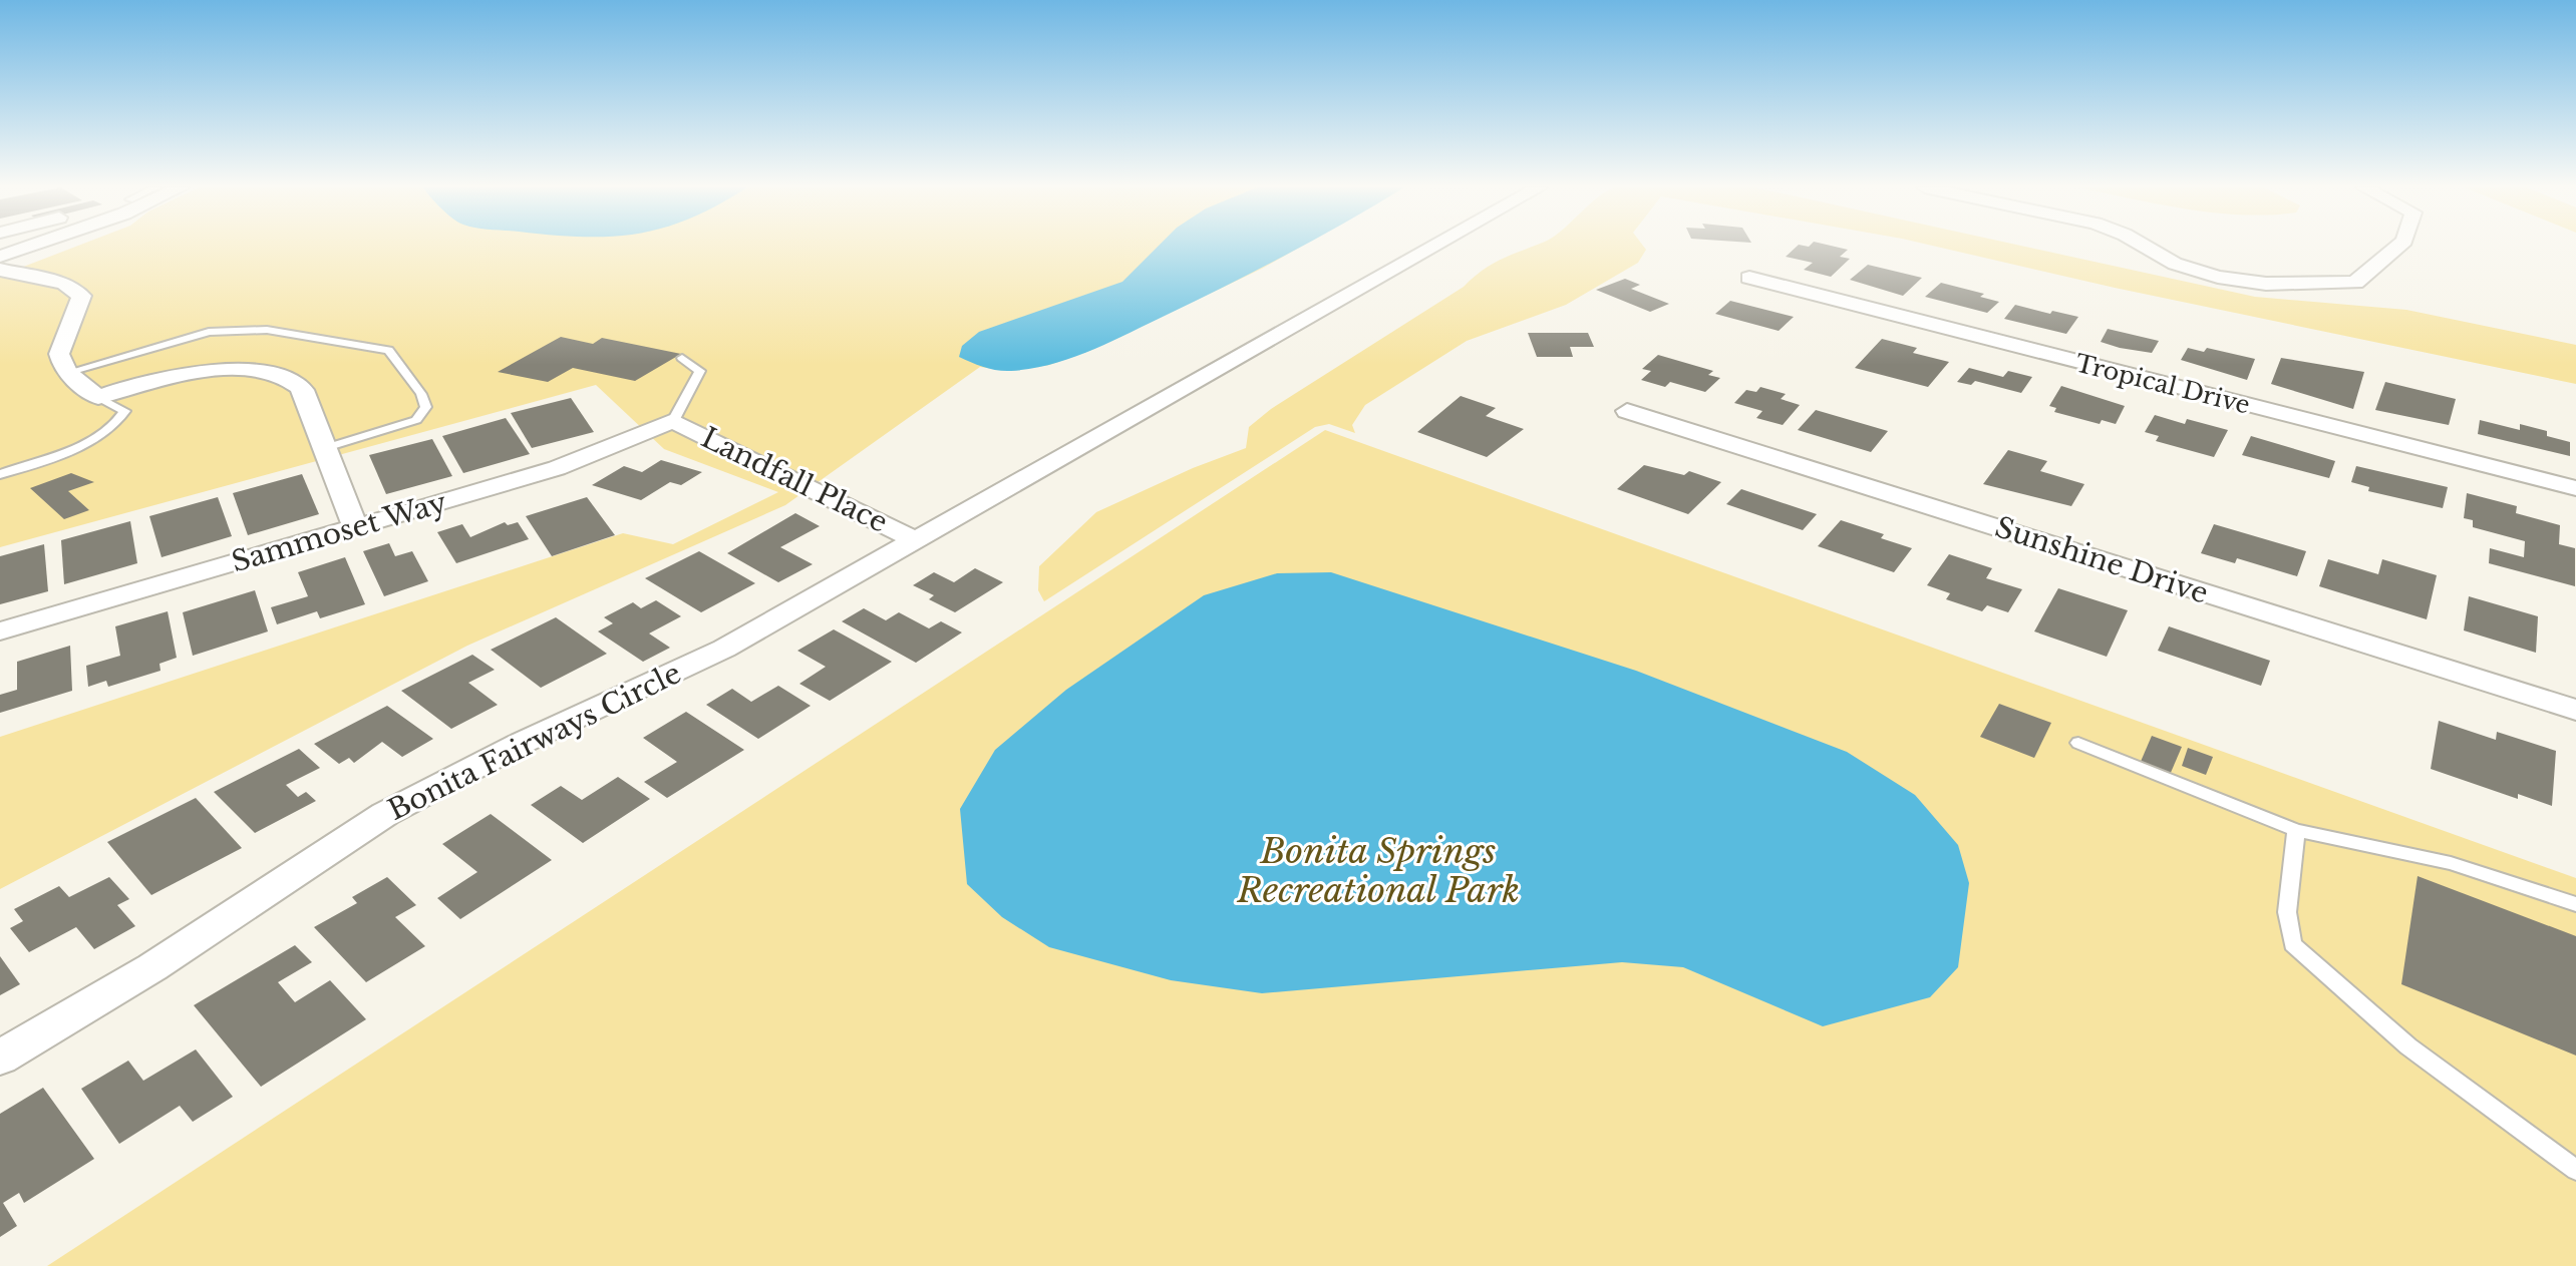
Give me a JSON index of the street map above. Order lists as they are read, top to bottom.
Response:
{
  "streets": {
    "street": [
      "Tropical Drive",
      "Landfall Place",
      "Sammoset Way",
      "Sunshine Drive",
      "Bonita Fairways Circle"
    ]
  },
  "crossings": [
    ["Landfall Place", "Sammoset Way"],
    ["Landfall Place", "Bonita Fairways Circle"]
  ],
  "parks": ["Bonita Springs Recreational Park"]
}
